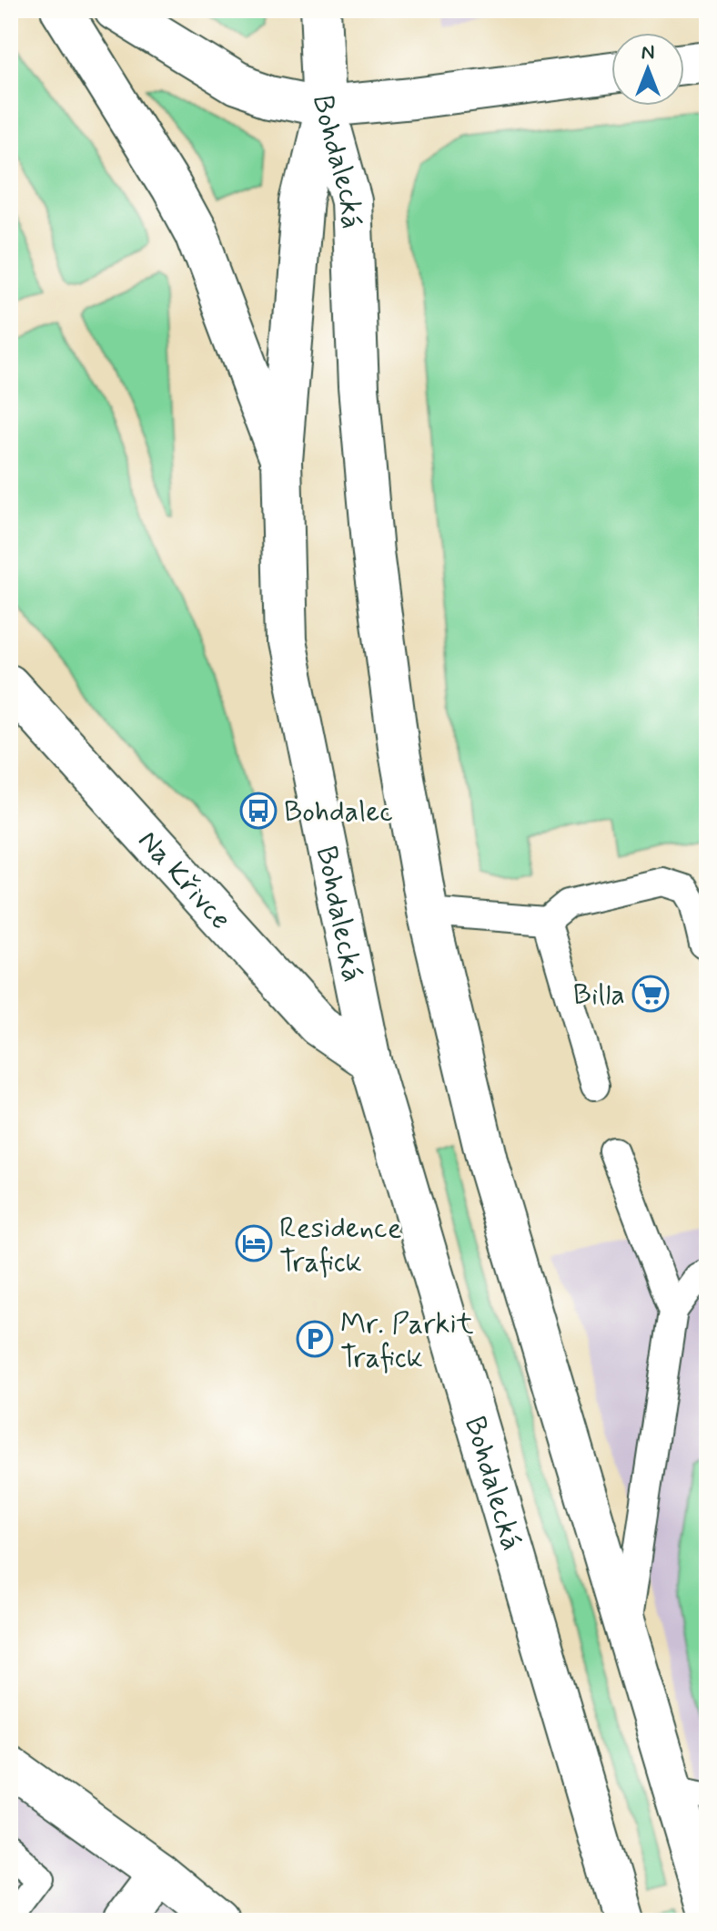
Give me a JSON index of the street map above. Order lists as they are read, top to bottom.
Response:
{
  "streets": {
    "main road": ["Bohdalecká", "Na Křivce"]
  },
  "crossings": [
    ["Bohdalecká", "Na Křivce"]
  ],
  "places": {
    "bus stop": ["Bohdalec"],
    "supermarket": ["Billa"],
    "hotel": ["Residence Trafick"],
    "parking": ["Mr. Parkit Trafick"]
  },
  "north": "top"
}
